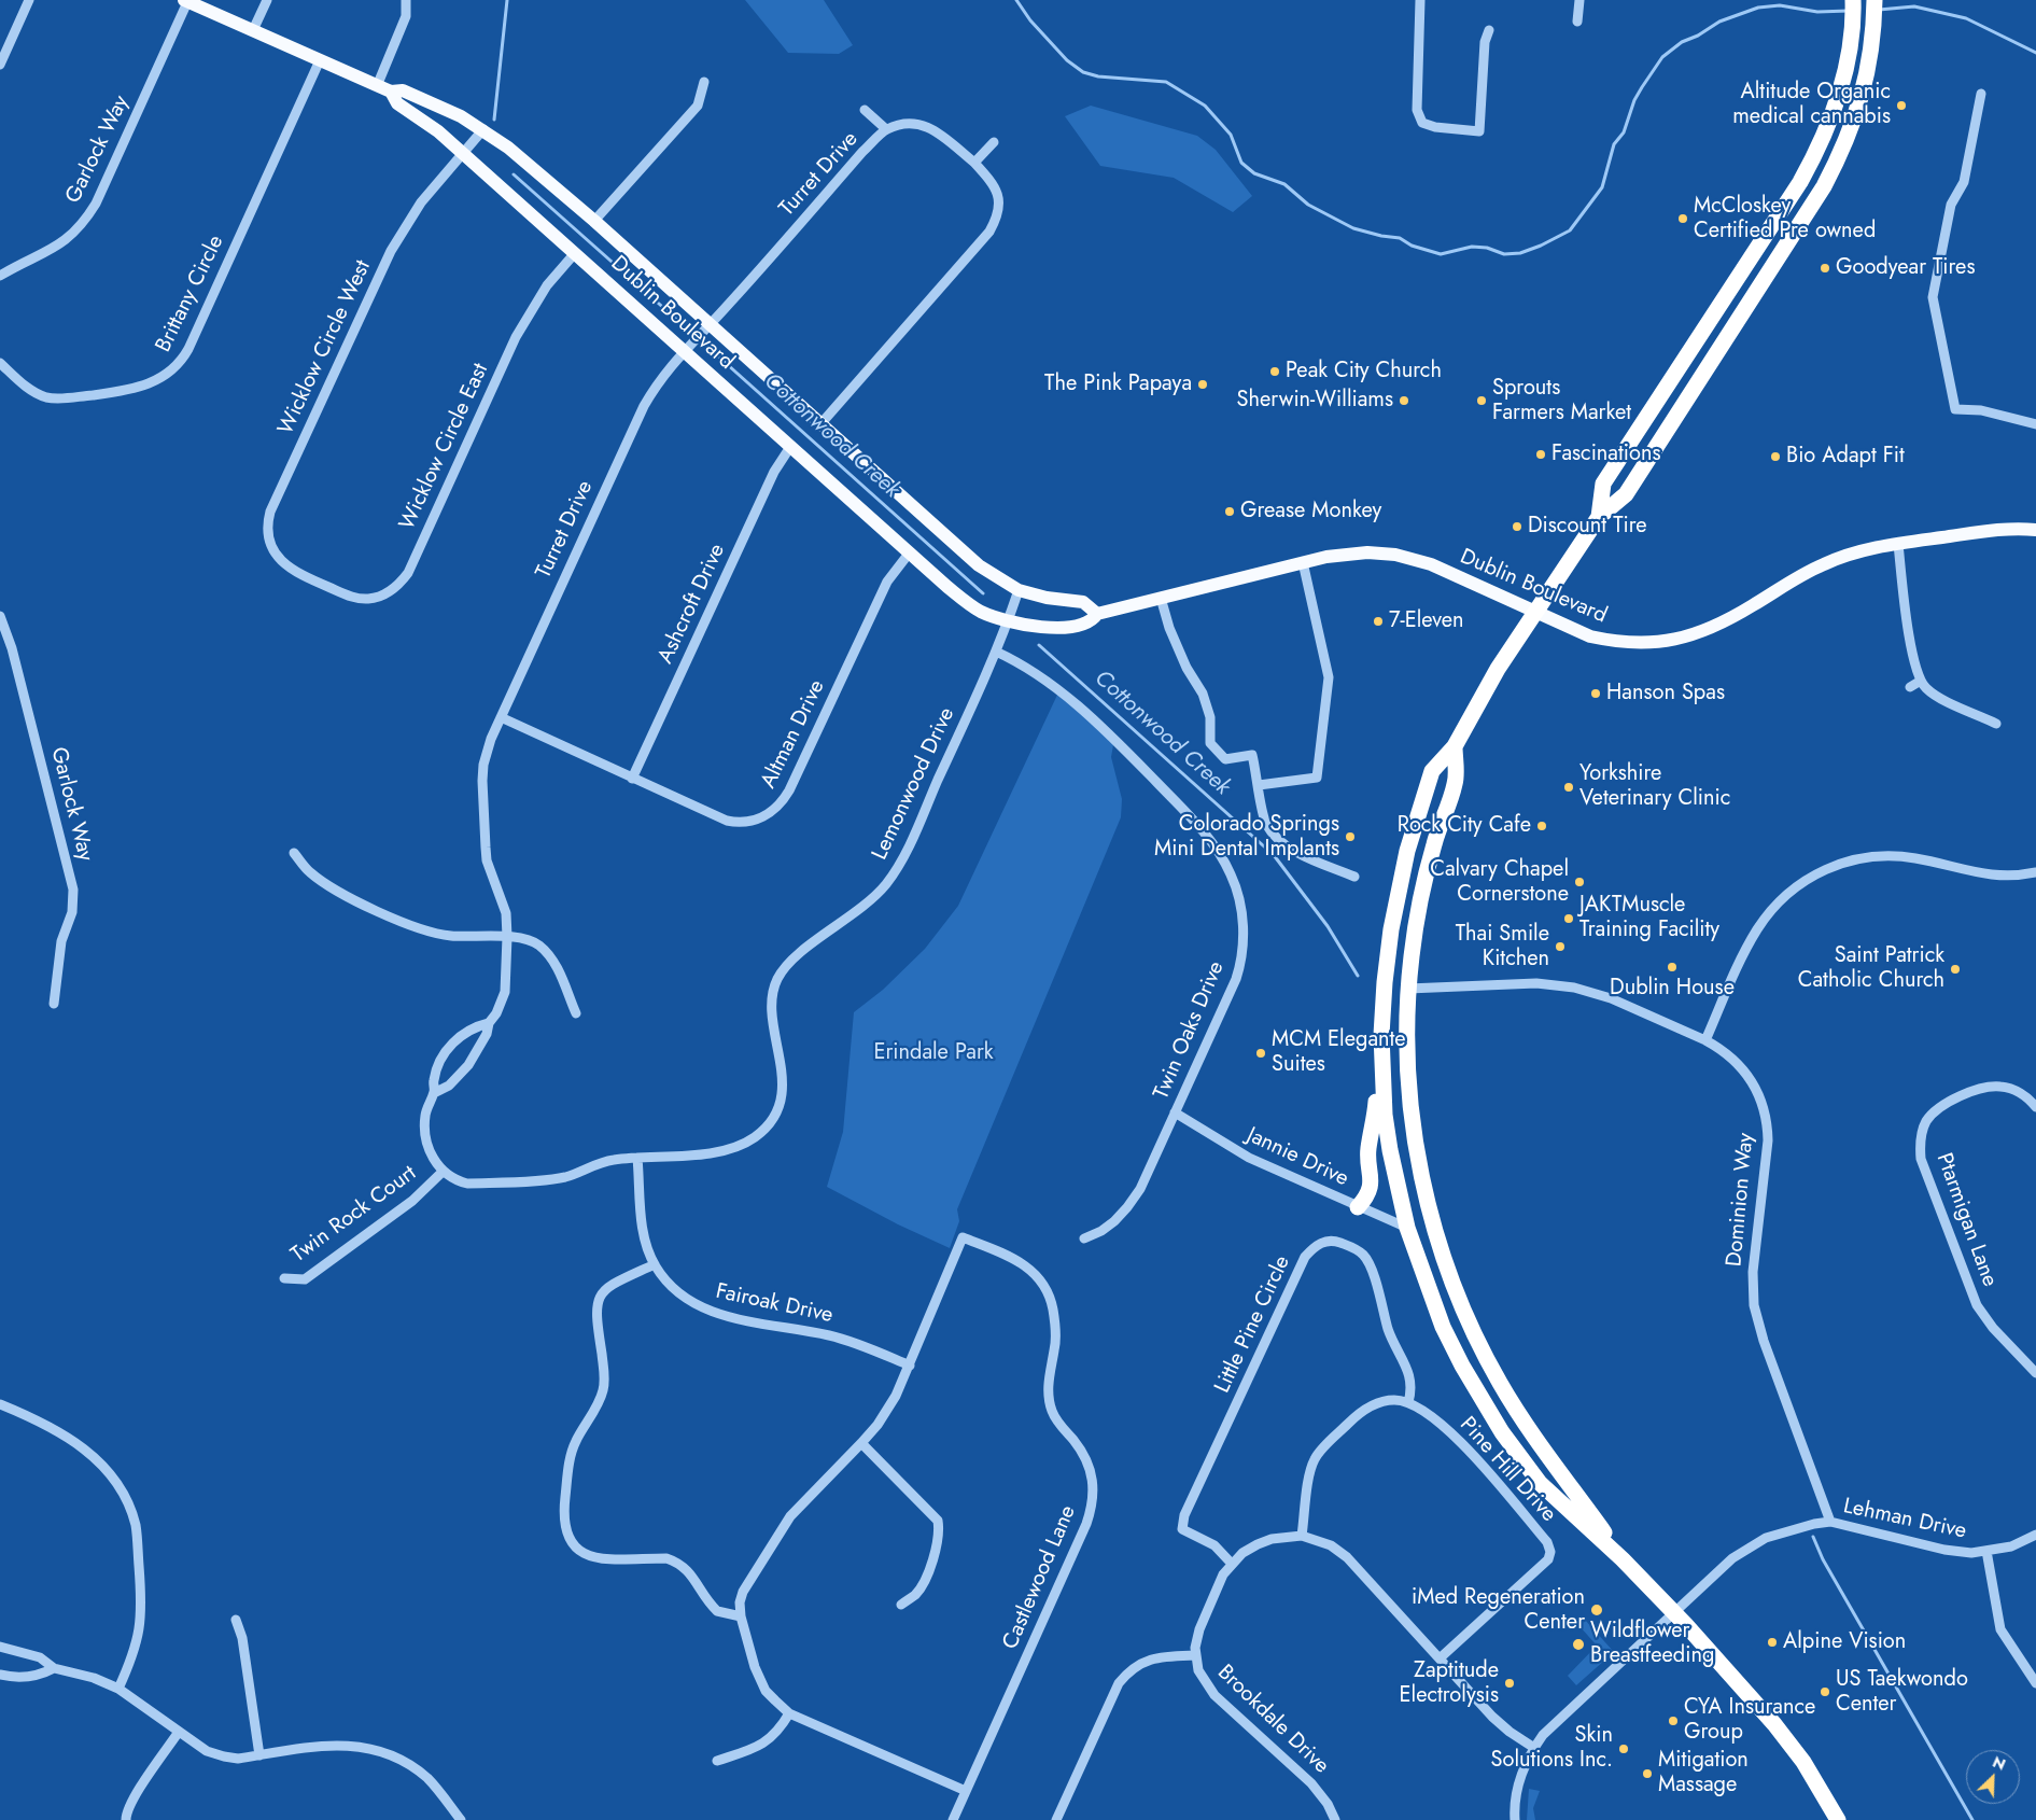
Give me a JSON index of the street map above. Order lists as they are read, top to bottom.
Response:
{
  "streets": {
    "main road": ["Dublin Boulevard"],
    "street": [
      "Garlock Way",
      "Turret Drive",
      "Brittany Circle",
      "Wicklow Circle West",
      "Wicklow Circle East",
      "Ashcroft Drive",
      "Altman Drive",
      "Lemonwood Drive",
      "Twin Oaks Drive",
      "Jannie Drive",
      "Dominion Way",
      "Twin Rock Court",
      "Ptarmigan Lane",
      "Fairoak Drive",
      "Little Pine Circle",
      "Pine Hill Drive",
      "Lehman Drive",
      "Castlewood Lane",
      "Brookdale Drive"
    ]
  },
  "crossings": [
    ["Garlock Way", "Dublin Boulevard"],
    ["Turret Drive", "Dublin Boulevard"],
    ["Turret Drive", "Altman Drive"],
    ["Brittany Circle", "Dublin Boulevard"],
    ["Dublin Boulevard", "Wicklow Circle West"],
    ["Dublin Boulevard", "Wicklow Circle East"],
    ["Dublin Boulevard", "Ashcroft Drive"],
    ["Dublin Boulevard", "Altman Drive"],
    ["Dublin Boulevard", "Lemonwood Drive"],
    ["Wicklow Circle West", "Wicklow Circle East"],
    ["Ashcroft Drive", "Altman Drive"],
    ["Lemonwood Drive", "Twin Oaks Drive"],
    ["Lemonwood Drive", "Twin Rock Court"],
    ["Lemonwood Drive", "Fairoak Drive"],
    ["Twin Oaks Drive", "Jannie Drive"],
    ["Dominion Way", "Lehman Drive"],
    ["Fairoak Drive", "Castlewood Lane"],
    ["Little Pine Circle", "Pine Hill Drive"],
    ["Little Pine Circle", "Brookdale Drive"],
    ["Pine Hill Drive", "Brookdale Drive"],
    ["Lehman Drive", "Brookdale Drive"]
  ],
  "water": ["Cottonwood Creek"],
  "parks": ["Erindale Park"],
  "places": [
    "Altitude Organic medical cannabis",
    "McCloskey Certified Pre owned",
    "Goodyear Tires",
    "Peak City Church",
    "The Pink Papaya",
    "Sherwin-Williams",
    "Sprouts Farmers Market",
    "Fascinations",
    "Bio Adapt Fit",
    "Grease Monkey",
    "Discount Tire",
    "7-Eleven",
    "Hanson Spas",
    "Yorkshire Veterinary Clinic",
    "Rock City Cafe",
    "Colorado Springs Mini Dental Implants",
    "Calvary Chapel Cornerstone",
    "JAKTMuscle Training Facility",
    "Thai Smile Kitchen",
    "Dublin House",
    "Saint Patrick Catholic Church",
    "MCM Elegante Suites",
    "iMed Regeneration Center",
    "Alpine Vision",
    "Wildflower Breastfeeding",
    "Zaptitude Electrolysis",
    "US Taekwondo Center",
    "CYA Insurance Group",
    "Skin Solutions Inc.",
    "Mitigation Massage"
  ],
  "north": "top right"
}
